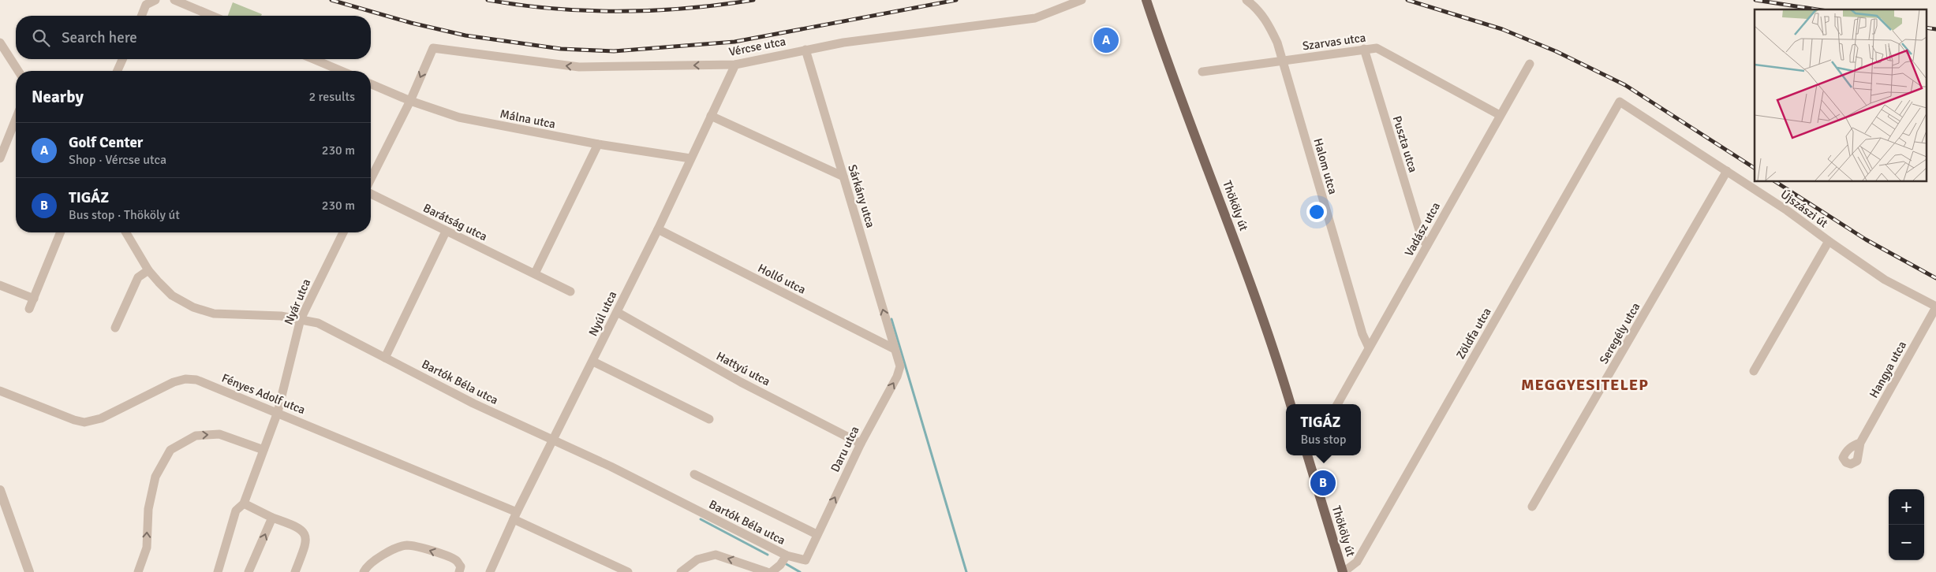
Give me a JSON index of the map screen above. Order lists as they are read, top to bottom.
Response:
{
  "streets": {
    "main road": ["Thököly út"],
    "street": [
      "Szarvas utca",
      "Vércse utca",
      "Málna utca",
      "Puszta utca",
      "Halom utca",
      "Sárkány utca",
      "Újszászi út",
      "Barátság utca",
      "Vadász utca",
      "Holló utca",
      "Nyár utca",
      "Nyúl utca",
      "Zöldfa utca",
      "Seregély utca",
      "Hattyú utca",
      "Hangya utca",
      "Bartók Béla utca",
      "Fényes Adolf utca",
      "Daru utca"
    ]
  },
  "crossings": [
    ["Szarvas utca", "Puszta utca"],
    ["Szarvas utca", "Halom utca"],
    ["Szarvas utca", "Vadász utca"],
    ["Vércse utca", "Málna utca"],
    ["Vércse utca", "Sárkány utca"],
    ["Vércse utca", "Nyúl utca"],
    ["Málna utca", "Nyúl utca"],
    ["Puszta utca", "Vadász utca"],
    ["Halom utca", "Vadász utca"],
    ["Sárkány utca", "Holló utca"],
    ["Sárkány utca", "Daru utca"],
    ["Thököly út", "Zöldfa utca"],
    ["Újszászi út", "Zöldfa utca"],
    ["Újszászi út", "Seregély utca"],
    ["Újszászi út", "Hangya utca"],
    ["Holló utca", "Nyúl utca"],
    ["Holló utca", "Daru utca"],
    ["Nyár utca", "Bartók Béla utca"],
    ["Nyár utca", "Fényes Adolf utca"],
    ["Nyúl utca", "Hattyú utca"],
    ["Nyúl utca", "Bartók Béla utca"],
    ["Nyúl utca", "Fényes Adolf utca"],
    ["Hattyú utca", "Daru utca"],
    ["Bartók Béla utca", "Daru utca"]
  ],
  "one_way": ["Vércse utca", "Sárkány utca", "Daru utca"],
  "districts": ["MEGGYESITELEP"],
  "page": {
    "search": "Search here",
    "pins": ["A", "B"],
    "heading": ["Nearby", "2 results"],
    "list": [
      {
        "mark": "A",
        "name": "Golf Center",
        "note": "Shop · Vércse utca",
        "value": "230 m"
      },
      {
        "mark": "B",
        "name": "TIGÁZ",
        "note": "Bus stop · Thököly út",
        "value": "230 m"
      }
    ],
    "popup": ["TIGÁZ", "Bus stop"],
    "map_buttons": ["+", "−"]
  }
}
